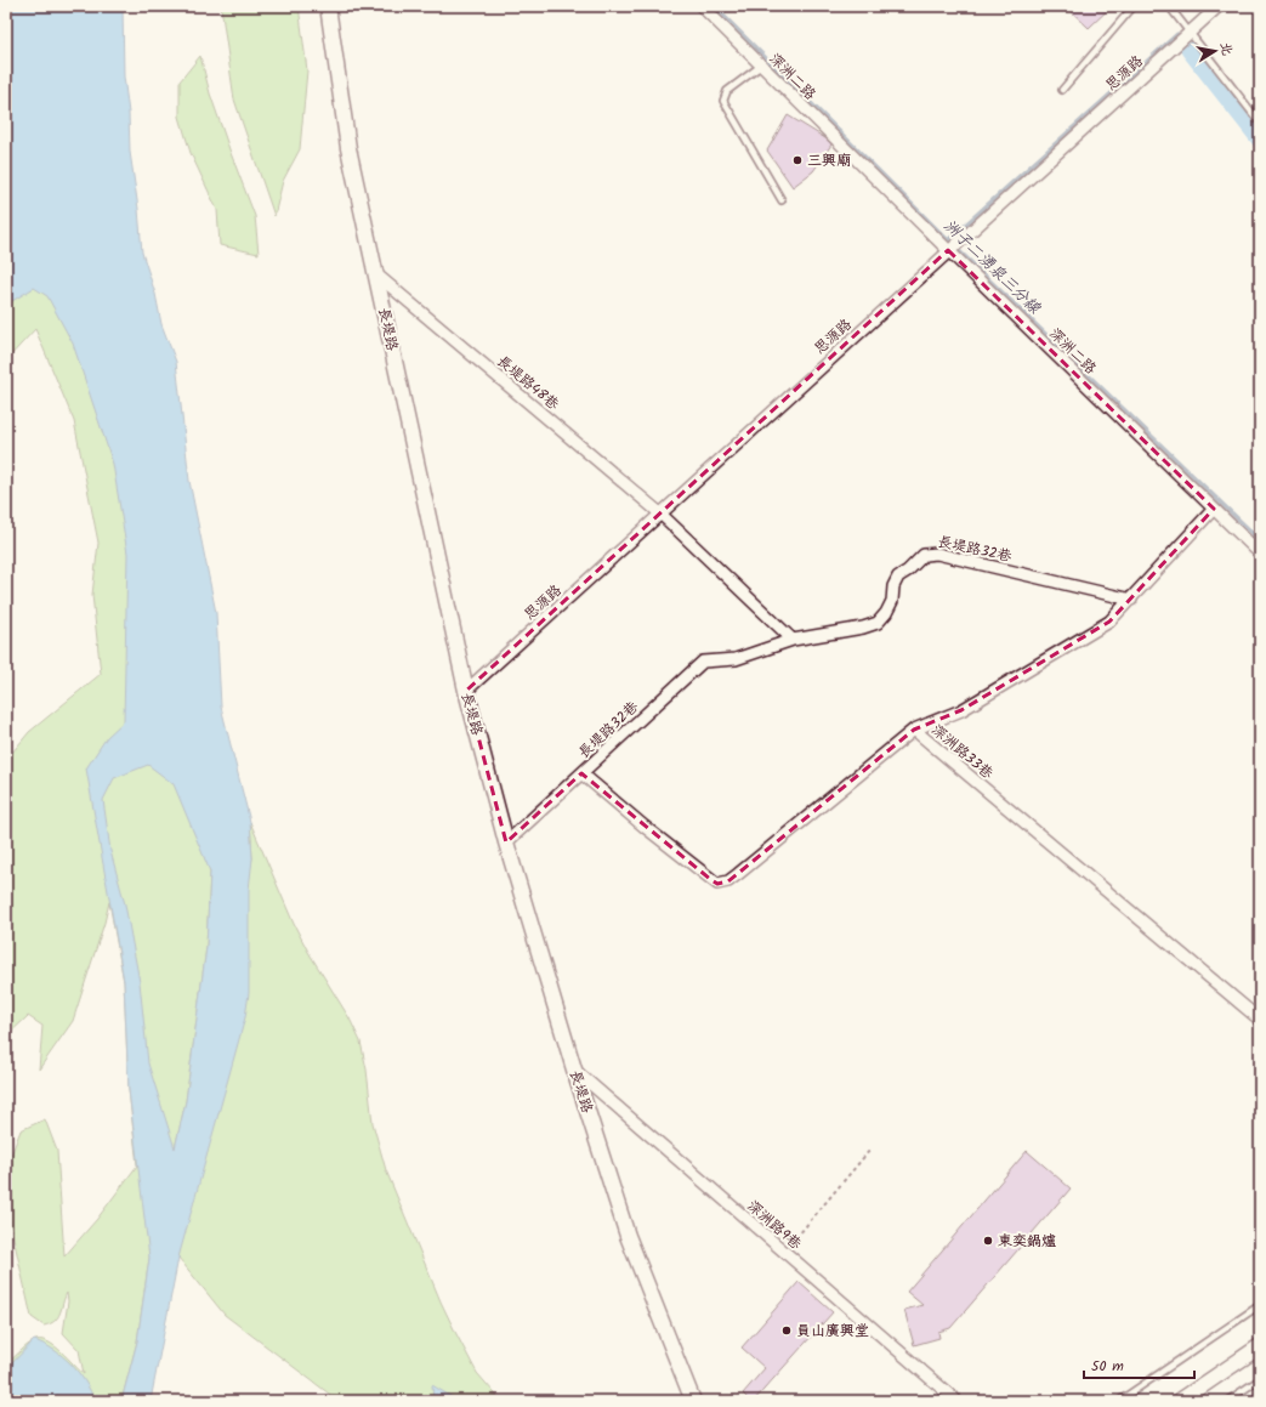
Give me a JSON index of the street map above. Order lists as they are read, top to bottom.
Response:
{
  "streets": {
    "street": [
      "思源路",
      "深洲二路",
      "長堤路",
      "長堤路48巷",
      "長堤路32巷",
      "深洲路33巷",
      "深洲路9巷"
    ]
  },
  "crossings": [
    ["思源路", "深洲二路"],
    ["思源路", "長堤路"],
    ["思源路", "長堤路48巷"],
    ["深洲二路", "深洲路33巷"],
    ["長堤路", "長堤路48巷"],
    ["長堤路", "長堤路32巷"],
    ["長堤路", "深洲路9巷"],
    ["長堤路32巷", "深洲路33巷"]
  ],
  "water": ["洲子二湧泉三分線"],
  "places": ["三興廟", "東奕鍋爐", "員山廣興堂"],
  "scale_bar": "50 m",
  "north": "right"
}
